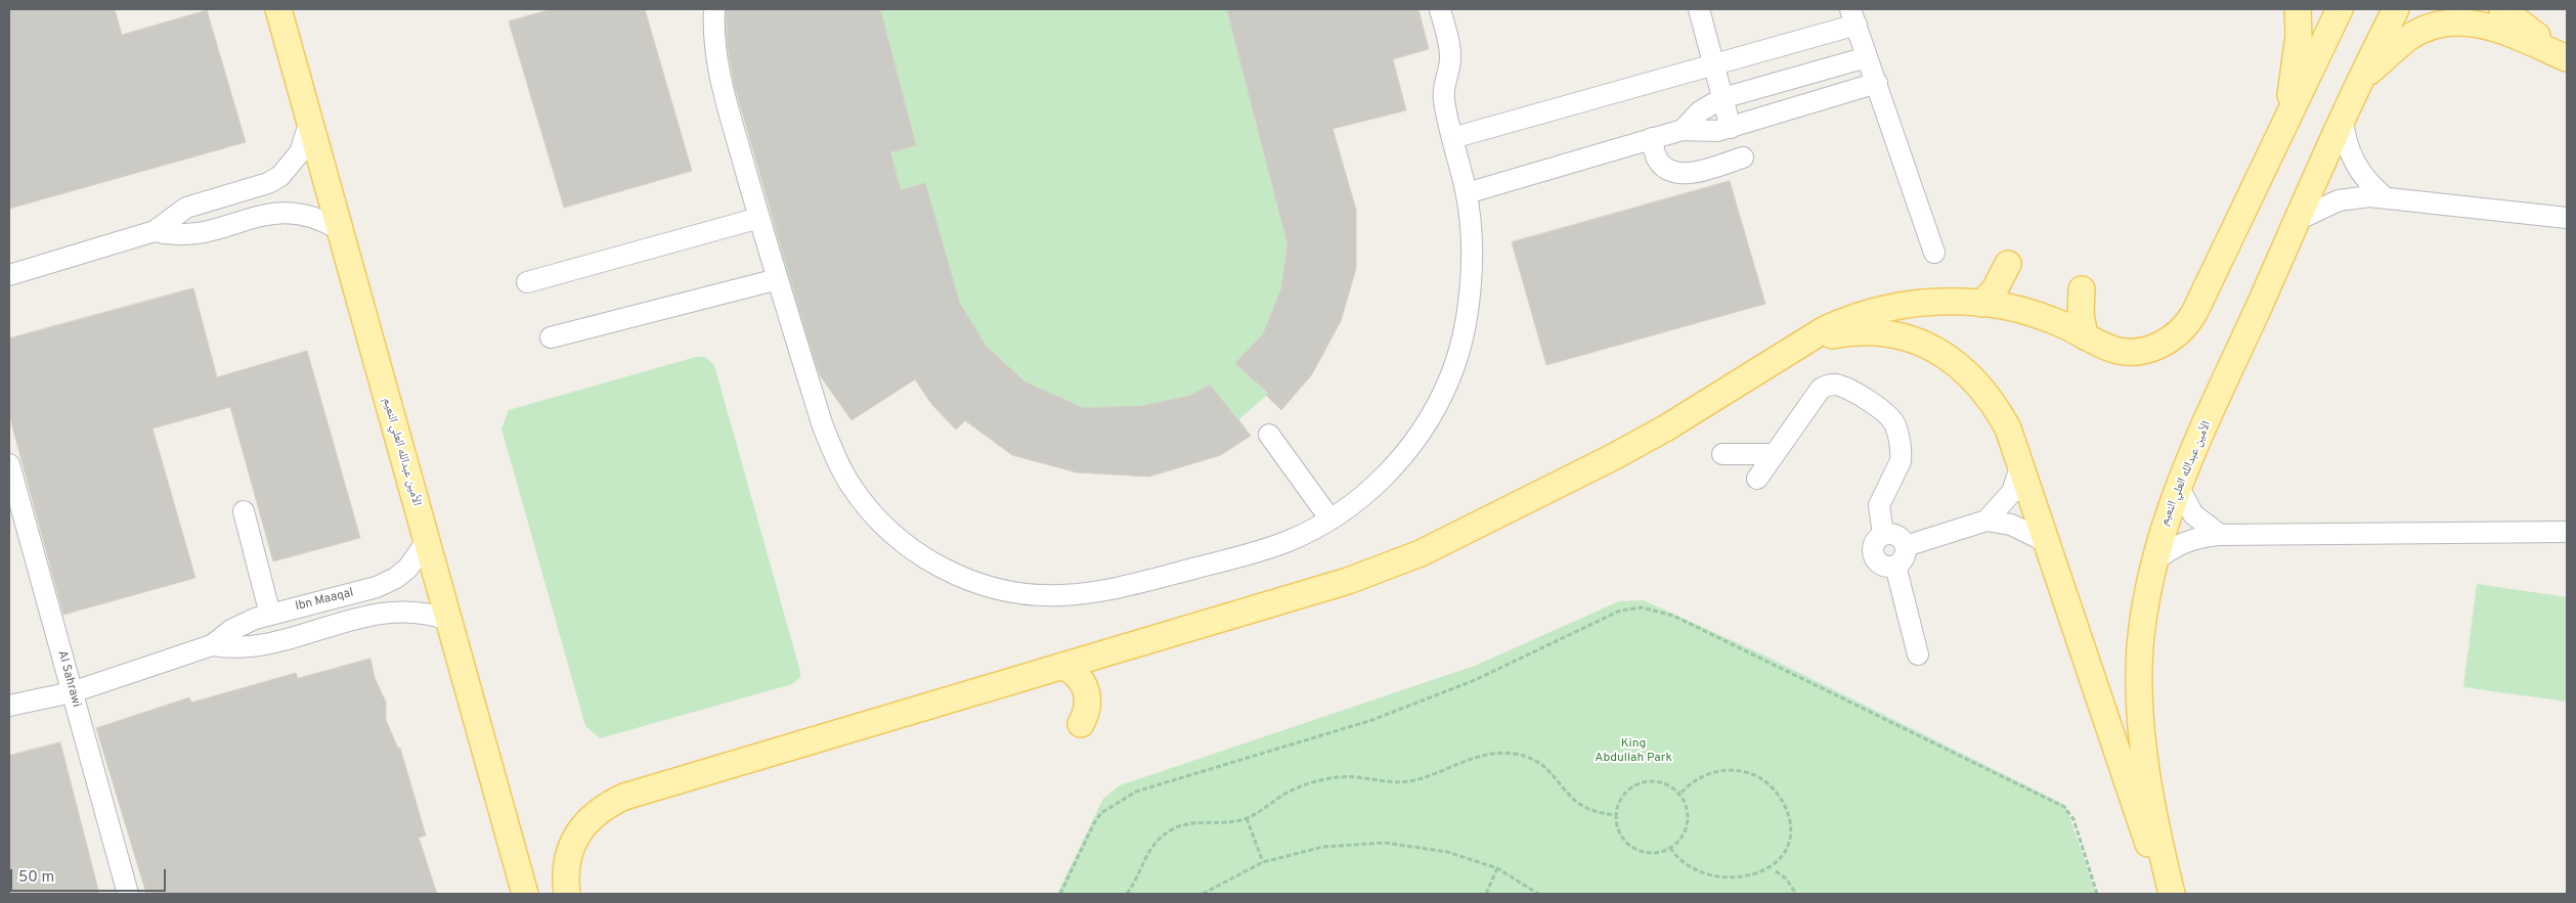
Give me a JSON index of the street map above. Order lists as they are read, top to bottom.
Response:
{
  "streets": {
    "main road": ["الأمين عبدالله العلي النعيم"],
    "street": ["Ibn Maaqal", "Al Sahrawi"]
  },
  "crossings": [
    ["الأمين عبدالله العلي النعيم", "Ibn Maaqal"],
    ["Ibn Maaqal", "Al Sahrawi"]
  ],
  "parks": ["King Abdullah Park"],
  "scale_bar": "50 m"
}
